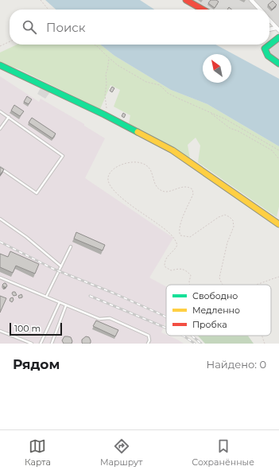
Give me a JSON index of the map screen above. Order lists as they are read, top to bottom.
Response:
{
  "legend": ["Свободно", "Медленно", "Пробка"],
  "scale_bar": "100 m",
  "north": "top left",
  "page": {
    "search": "Поиск",
    "scale": "100 m",
    "heading": ["Рядом", "Найдено: 0"],
    "nav": ["Карта", "Маршрут", "Сохранённые"]
  }
}
